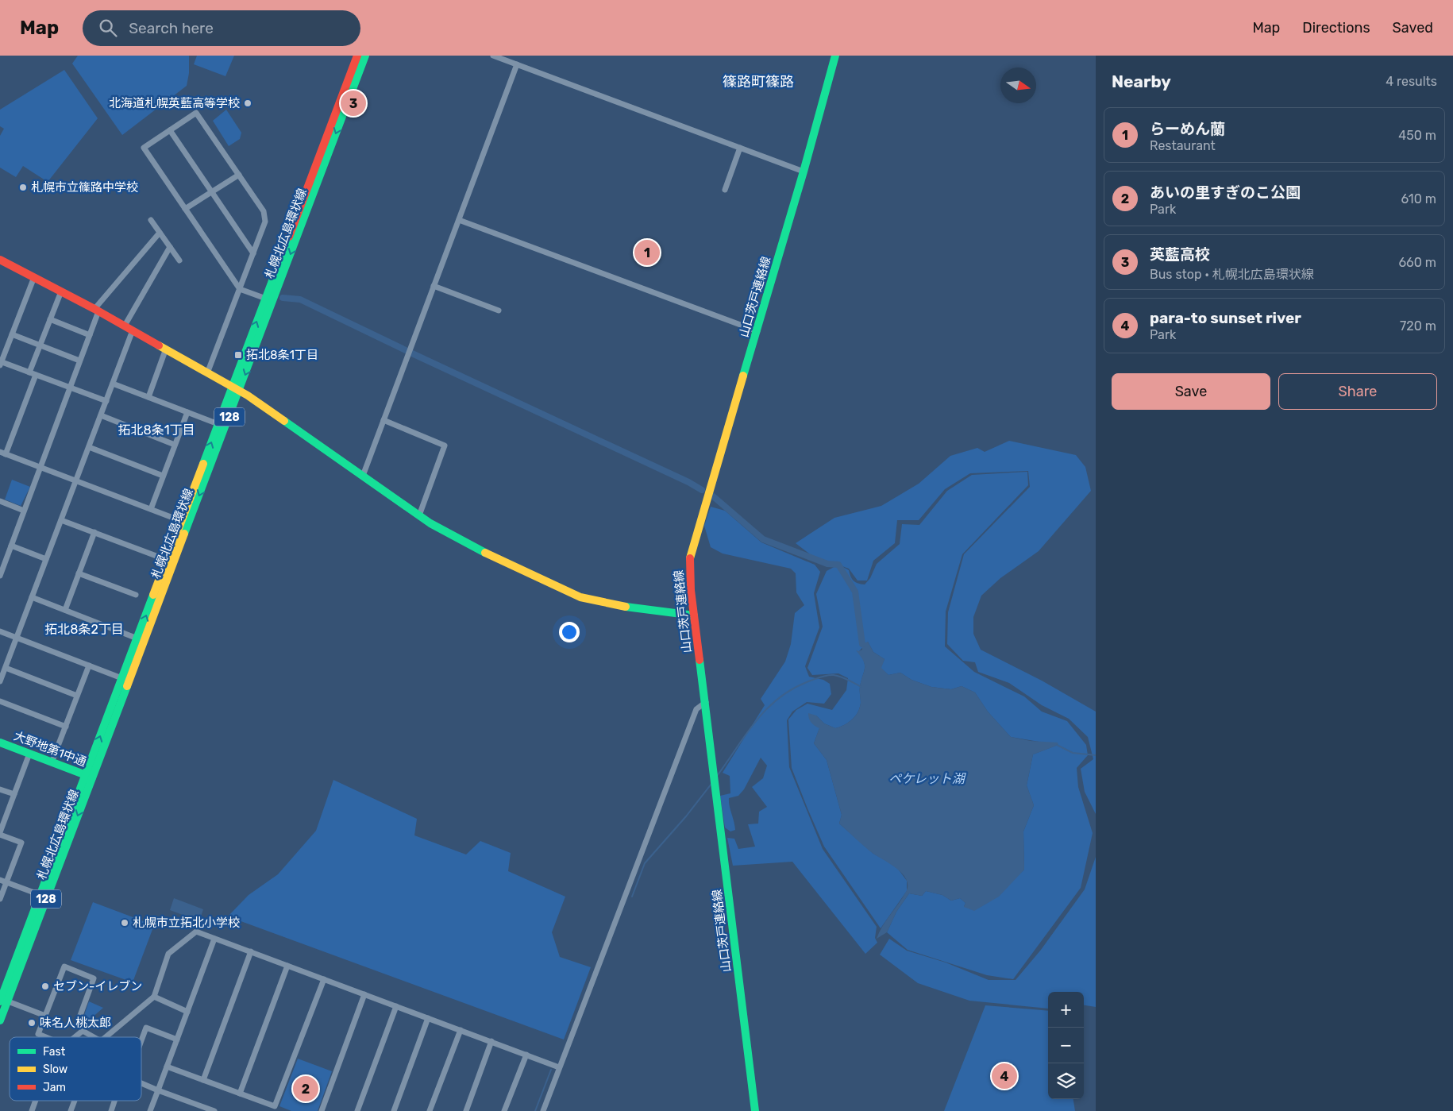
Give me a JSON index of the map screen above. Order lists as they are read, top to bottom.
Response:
{
  "streets": {
    "street": [
      "札幌北広島環状線",
      "山口茨戸連絡線",
      "128",
      "大野地第1中通"
    ]
  },
  "crossings": [
    ["札幌北広島環状線", "大野地第1中通"]
  ],
  "districts": ["篠路町篠路", "拓北8条1丁目", "拓北8条2丁目"],
  "water": ["ペケレット湖"],
  "places": {
    "other": [
      "北海道札幌英藍高等学校",
      "札幌市立篠路中学校",
      "札幌市立拓北小学校",
      "セブン-イレブン",
      "味名人桃太郎"
    ],
    "transit": ["拓北8条1丁目"]
  },
  "legend": ["Fast", "Slow", "Jam"],
  "north": "right",
  "page": {
    "header": "Map",
    "search": "Search here",
    "nav": ["Map", "Directions", "Saved"],
    "heading": ["Nearby", "4 results"],
    "pins": [
      "3",
      "1",
      "4",
      "2"
    ],
    "list": [
      {
        "mark": "1",
        "name": "らーめん蘭",
        "note": "Restaurant",
        "value": "450 m"
      },
      {
        "mark": "2",
        "name": "あいの里すぎのこ公園",
        "note": "Park",
        "value": "610 m"
      },
      {
        "mark": "3",
        "name": "英藍高校",
        "note": "Bus stop · 札幌北広島環状線",
        "value": "660 m"
      },
      {
        "mark": "4",
        "name": "para-to sunset river",
        "note": "Park",
        "value": "720 m"
      }
    ],
    "buttons": ["Save", "Share"],
    "map_buttons": ["+", "−"]
  }
}
